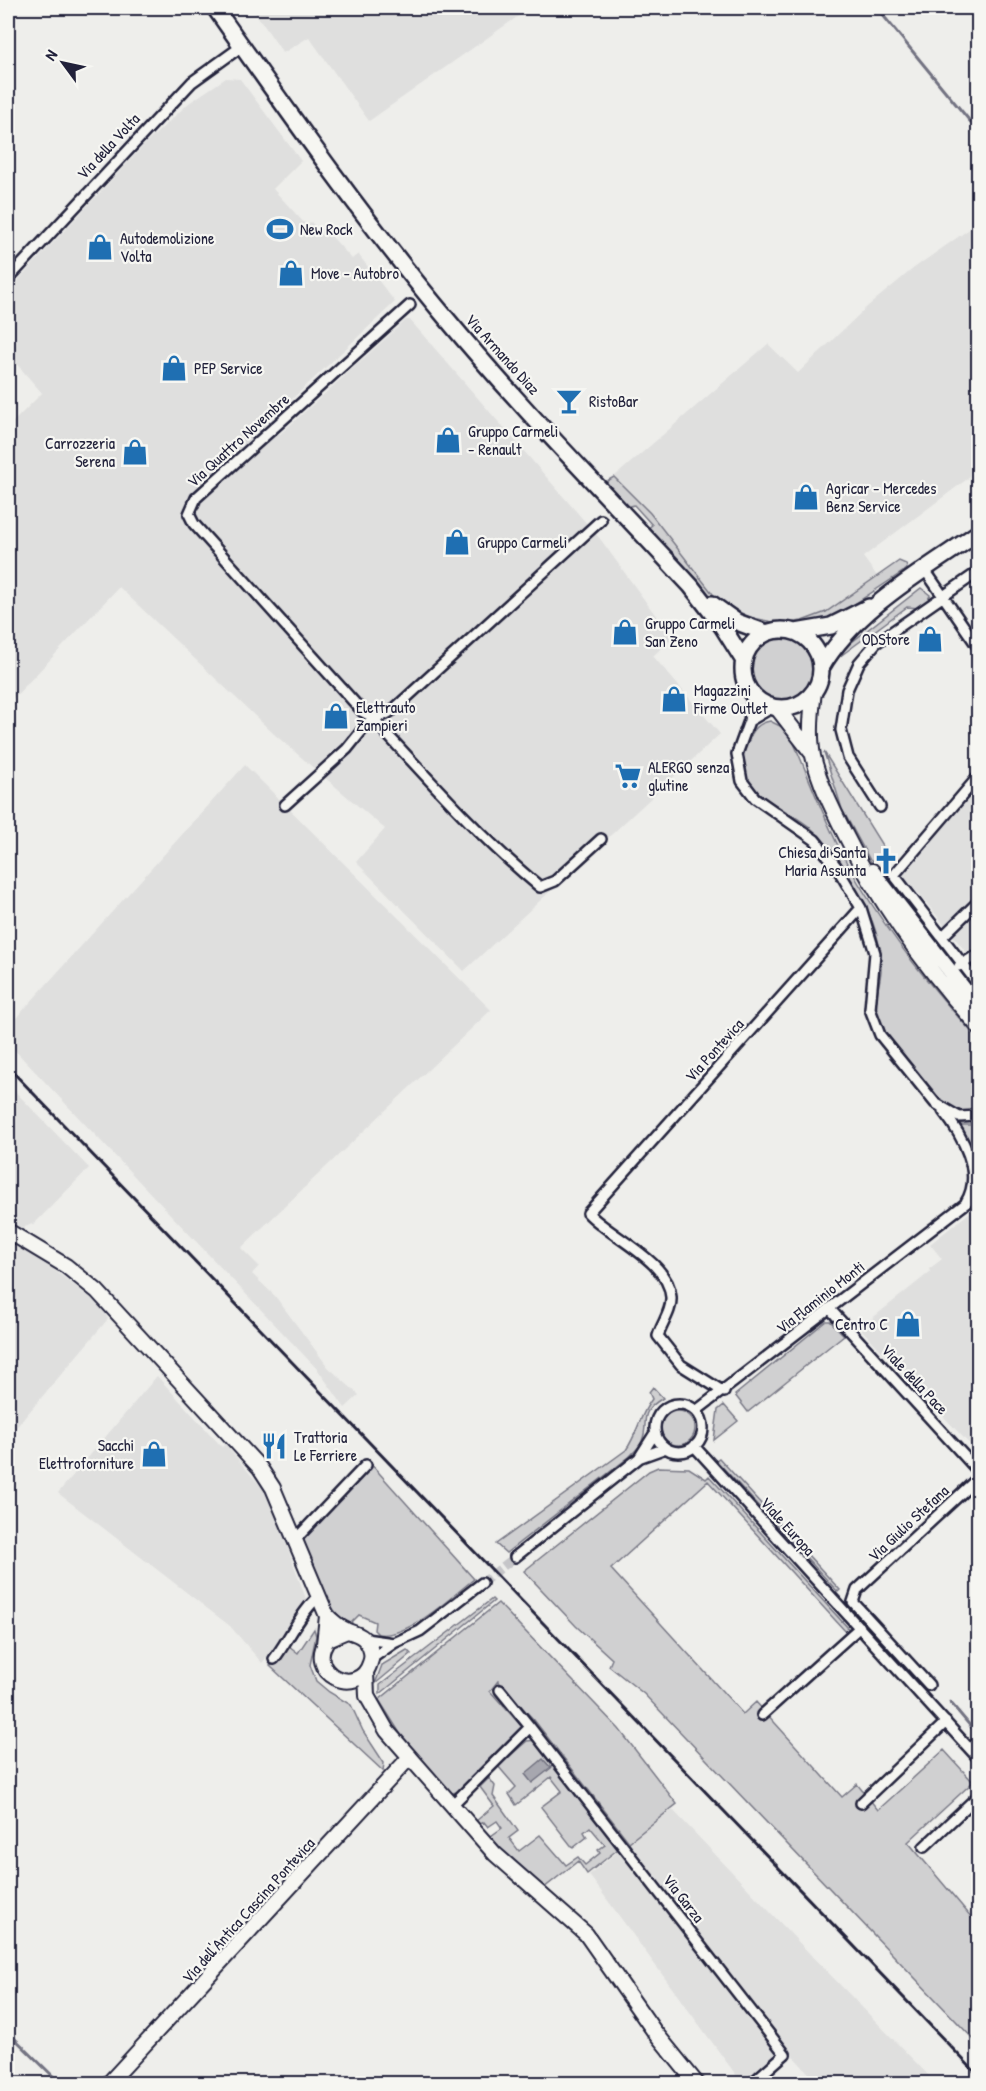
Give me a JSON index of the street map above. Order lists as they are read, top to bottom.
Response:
{
  "streets": {
    "main road": ["Via Armando Diaz"],
    "street": [
      "Via della Volta",
      "Via Quattro Novembre",
      "Via Pontevica",
      "Via Flaminio Monti",
      "Viale della Pace",
      "Via Giulio Stefana",
      "Viale Europa",
      "Via Garza",
      "Via dell'Antica Cascina Pontevica"
    ]
  },
  "crossings": [
    ["Via della Volta", "Via Armando Diaz"],
    ["Via Pontevica", "Via Flaminio Monti"],
    ["Via Flaminio Monti", "Viale della Pace"],
    ["Via Flaminio Monti", "Viale Europa"]
  ],
  "places": {
    "sports": ["New Rock"],
    "shop": [
      "Autodemolizione Volta",
      "Move - Autobro",
      "PEP Service",
      "Gruppo Carmeli - Renault",
      "Carrozzeria Serena",
      "Agricar - Mercedes Benz Service",
      "Gruppo Carmeli",
      "Gruppo Carmeli San Zeno",
      "ODStore",
      "Magazzini Firme Outlet",
      "Elettrauto Zampieri",
      "Centro C",
      "Sacchi Elettroforniture"
    ],
    "bar": ["RistoBar"],
    "supermarket": ["ALERGO senza glutine"],
    "church": ["Chiesa di Santa Maria Assunta"],
    "restaurant": ["Trattoria Le Ferriere"]
  },
  "north": "top left"
}
